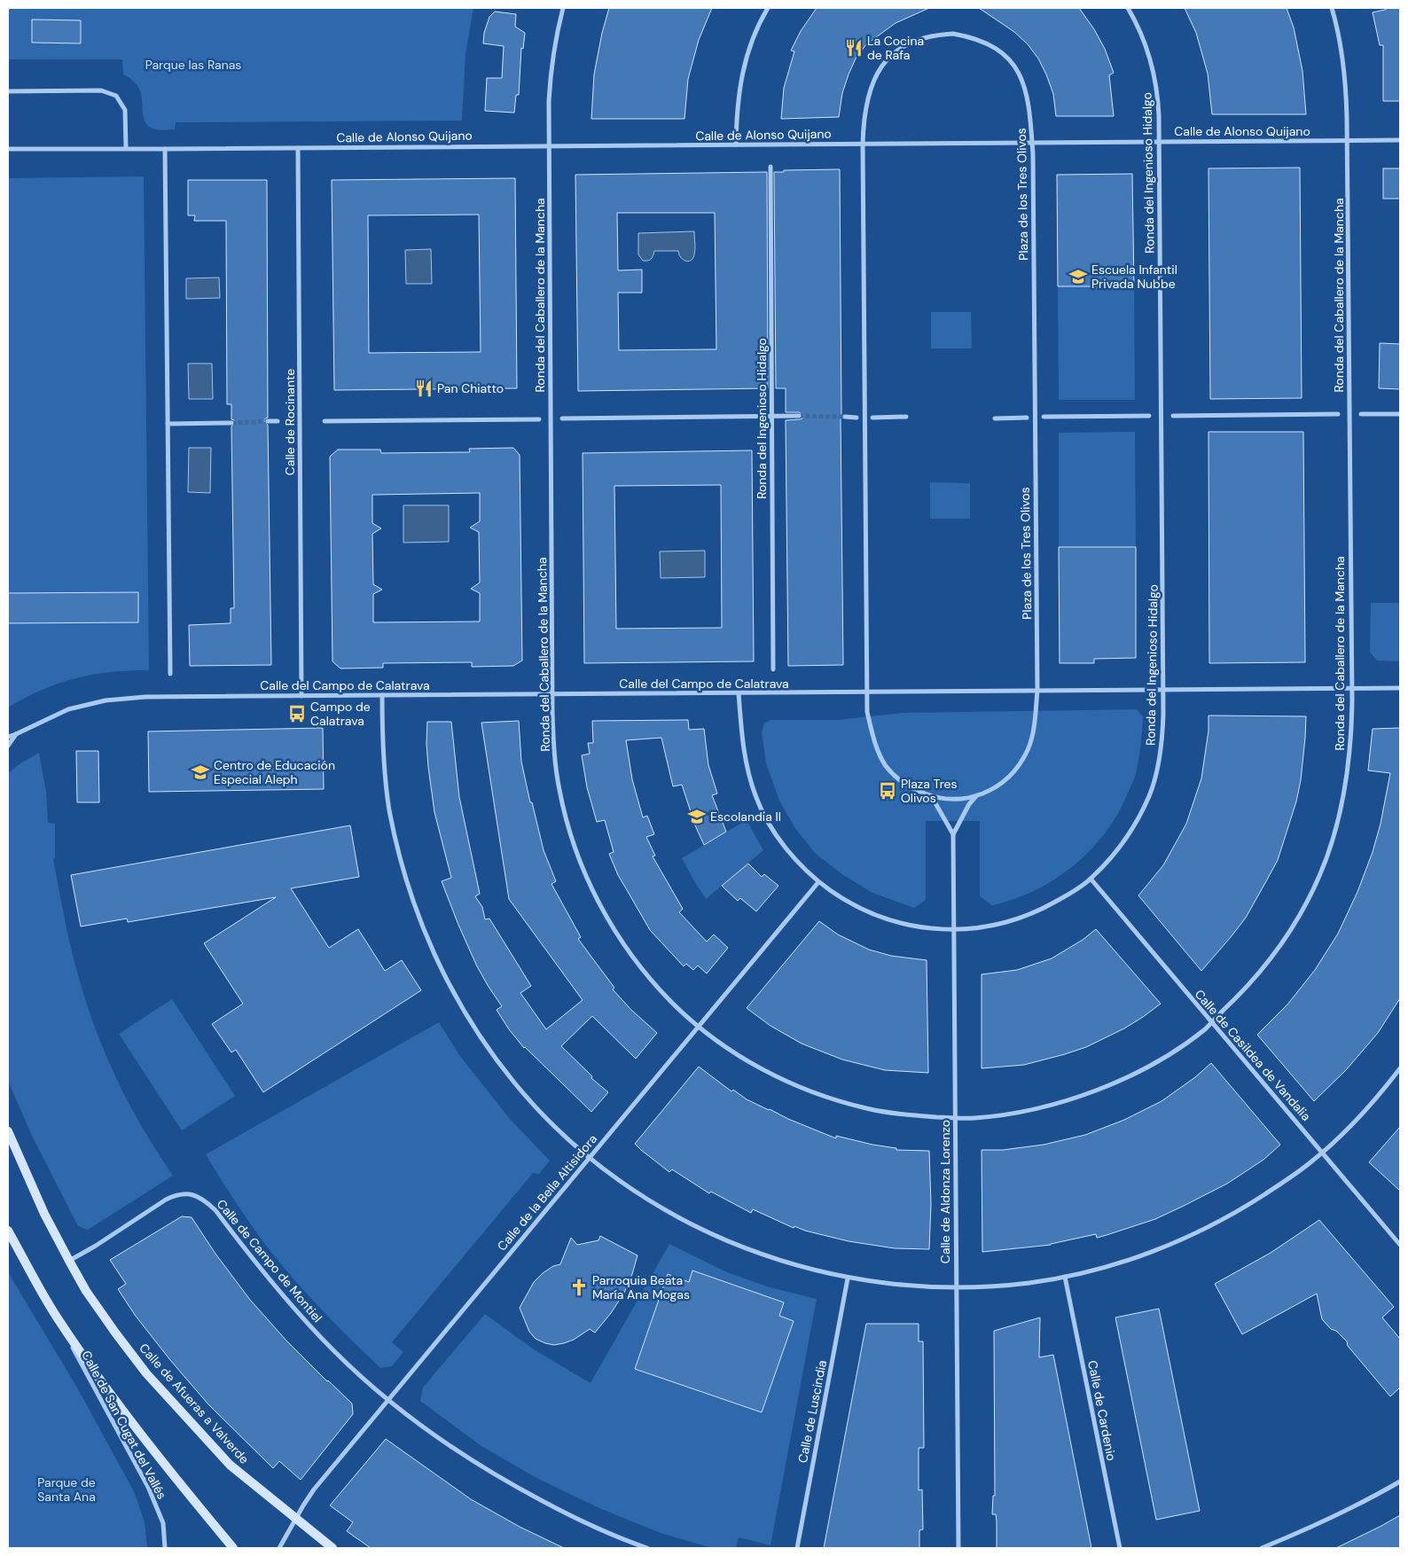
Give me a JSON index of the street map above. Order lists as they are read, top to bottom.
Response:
{
  "streets": {
    "street": [
      "Calle de Alonso Quijano",
      "Ronda del Ingenioso Hidalgo",
      "Plaza de los Tres Olivos",
      "Ronda del Caballero de la Mancha",
      "Calle de Rocinante",
      "Calle del Campo de Calatrava",
      "Calle de Casildea de Vandalia",
      "Calle de Aldonza Lorenzo",
      "Calle de la Bella Altisidora",
      "Calle de Campo de Montiel",
      "Calle de Afueras a Valverde",
      "Calle de Cardenio",
      "Calle de Luscindia",
      "Calle de San Cugat del Vallés"
    ]
  },
  "crossings": [
    ["Calle de Alonso Quijano", "Ronda del Ingenioso Hidalgo"],
    ["Calle de Alonso Quijano", "Plaza de los Tres Olivos"],
    ["Calle de Alonso Quijano", "Ronda del Caballero de la Mancha"],
    ["Calle de Alonso Quijano", "Calle de Rocinante"],
    ["Ronda del Ingenioso Hidalgo", "Calle del Campo de Calatrava"],
    ["Ronda del Ingenioso Hidalgo", "Calle de Casildea de Vandalia"],
    ["Ronda del Ingenioso Hidalgo", "Calle de Aldonza Lorenzo"],
    ["Ronda del Ingenioso Hidalgo", "Calle de la Bella Altisidora"],
    ["Plaza de los Tres Olivos", "Calle del Campo de Calatrava"],
    ["Plaza de los Tres Olivos", "Calle de Aldonza Lorenzo"],
    ["Ronda del Caballero de la Mancha", "Calle del Campo de Calatrava"],
    ["Ronda del Caballero de la Mancha", "Calle de Casildea de Vandalia"],
    ["Ronda del Caballero de la Mancha", "Calle de Aldonza Lorenzo"],
    ["Ronda del Caballero de la Mancha", "Calle de la Bella Altisidora"],
    ["Calle de Rocinante", "Calle del Campo de Calatrava"],
    ["Calle de la Bella Altisidora", "Calle de Campo de Montiel"],
    ["Calle de la Bella Altisidora", "Calle de Afueras a Valverde"],
    ["Calle de Campo de Montiel", "Calle de Afueras a Valverde"]
  ],
  "parks": ["Parque las Ranas", "Parque de Santa Ana"],
  "places": {
    "restaurant": ["La Cocina de Rafa", "Pan Chiatto"],
    "school or university": ["Escuela Infantil Privada Nubbe", "Centro de Educación Especial Aleph", "Escolandia II"],
    "bus stop": ["Campo de Calatrava", "Plaza Tres Olivos"],
    "church": ["Parroquia Beata María Ana Mogas"]
  }
}
